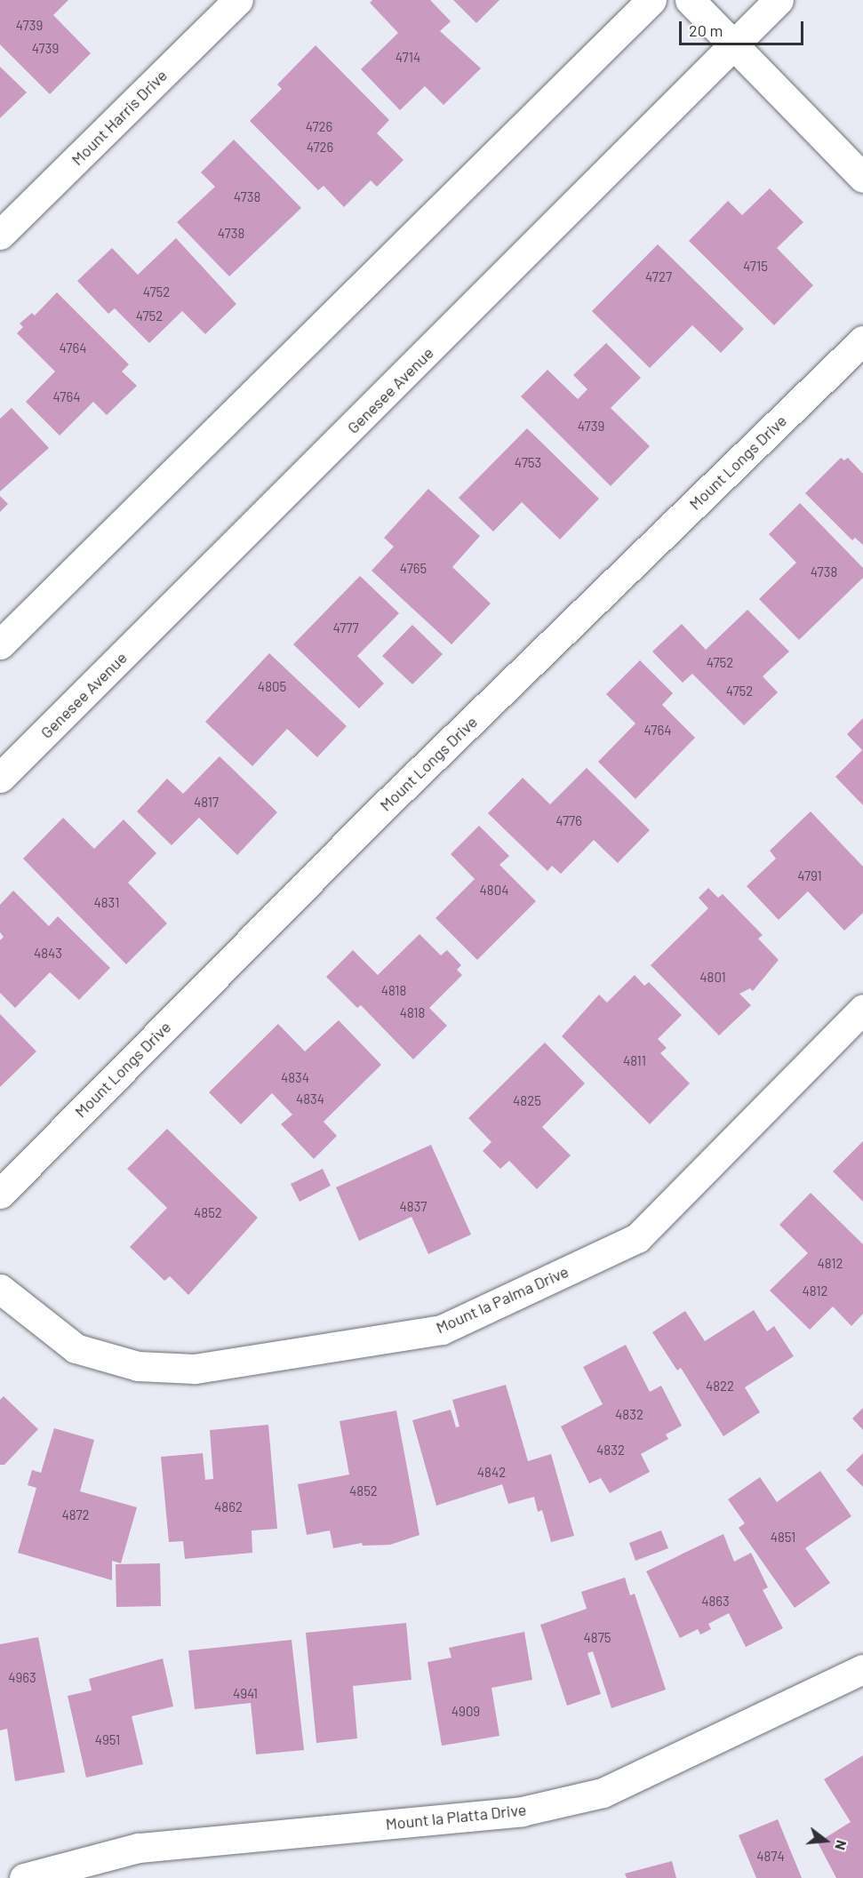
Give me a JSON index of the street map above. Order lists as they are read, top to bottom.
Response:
{
  "streets": {
    "street": [
      "Mount Harris Drive",
      "Genesee Avenue",
      "Mount Longs Drive",
      "Mount la Palma Drive",
      "Mount la Platta Drive"
    ]
  },
  "house_numbers": [
    "4739",
    "4739",
    "4714",
    "4726",
    "4726",
    "4738",
    "4738",
    "4715",
    "4727",
    "4752",
    "4752",
    "4764",
    "4764",
    "4739",
    "4753",
    "4765",
    "4738",
    "4777",
    "4752",
    "4805",
    "4752",
    "4764",
    "4817",
    "4776",
    "4791",
    "4804",
    "4831",
    "4843",
    "4801",
    "4818",
    "4818",
    "4811",
    "4834",
    "4834",
    "4825",
    "4837",
    "4852",
    "4812",
    "4812",
    "4822",
    "4832",
    "4832",
    "4842",
    "4852",
    "4862",
    "4872",
    "4851",
    "4863",
    "4875",
    "4963",
    "4941",
    "4909",
    "4951",
    "4874"
  ],
  "scale_bar": "20 m",
  "north": "right"
}
